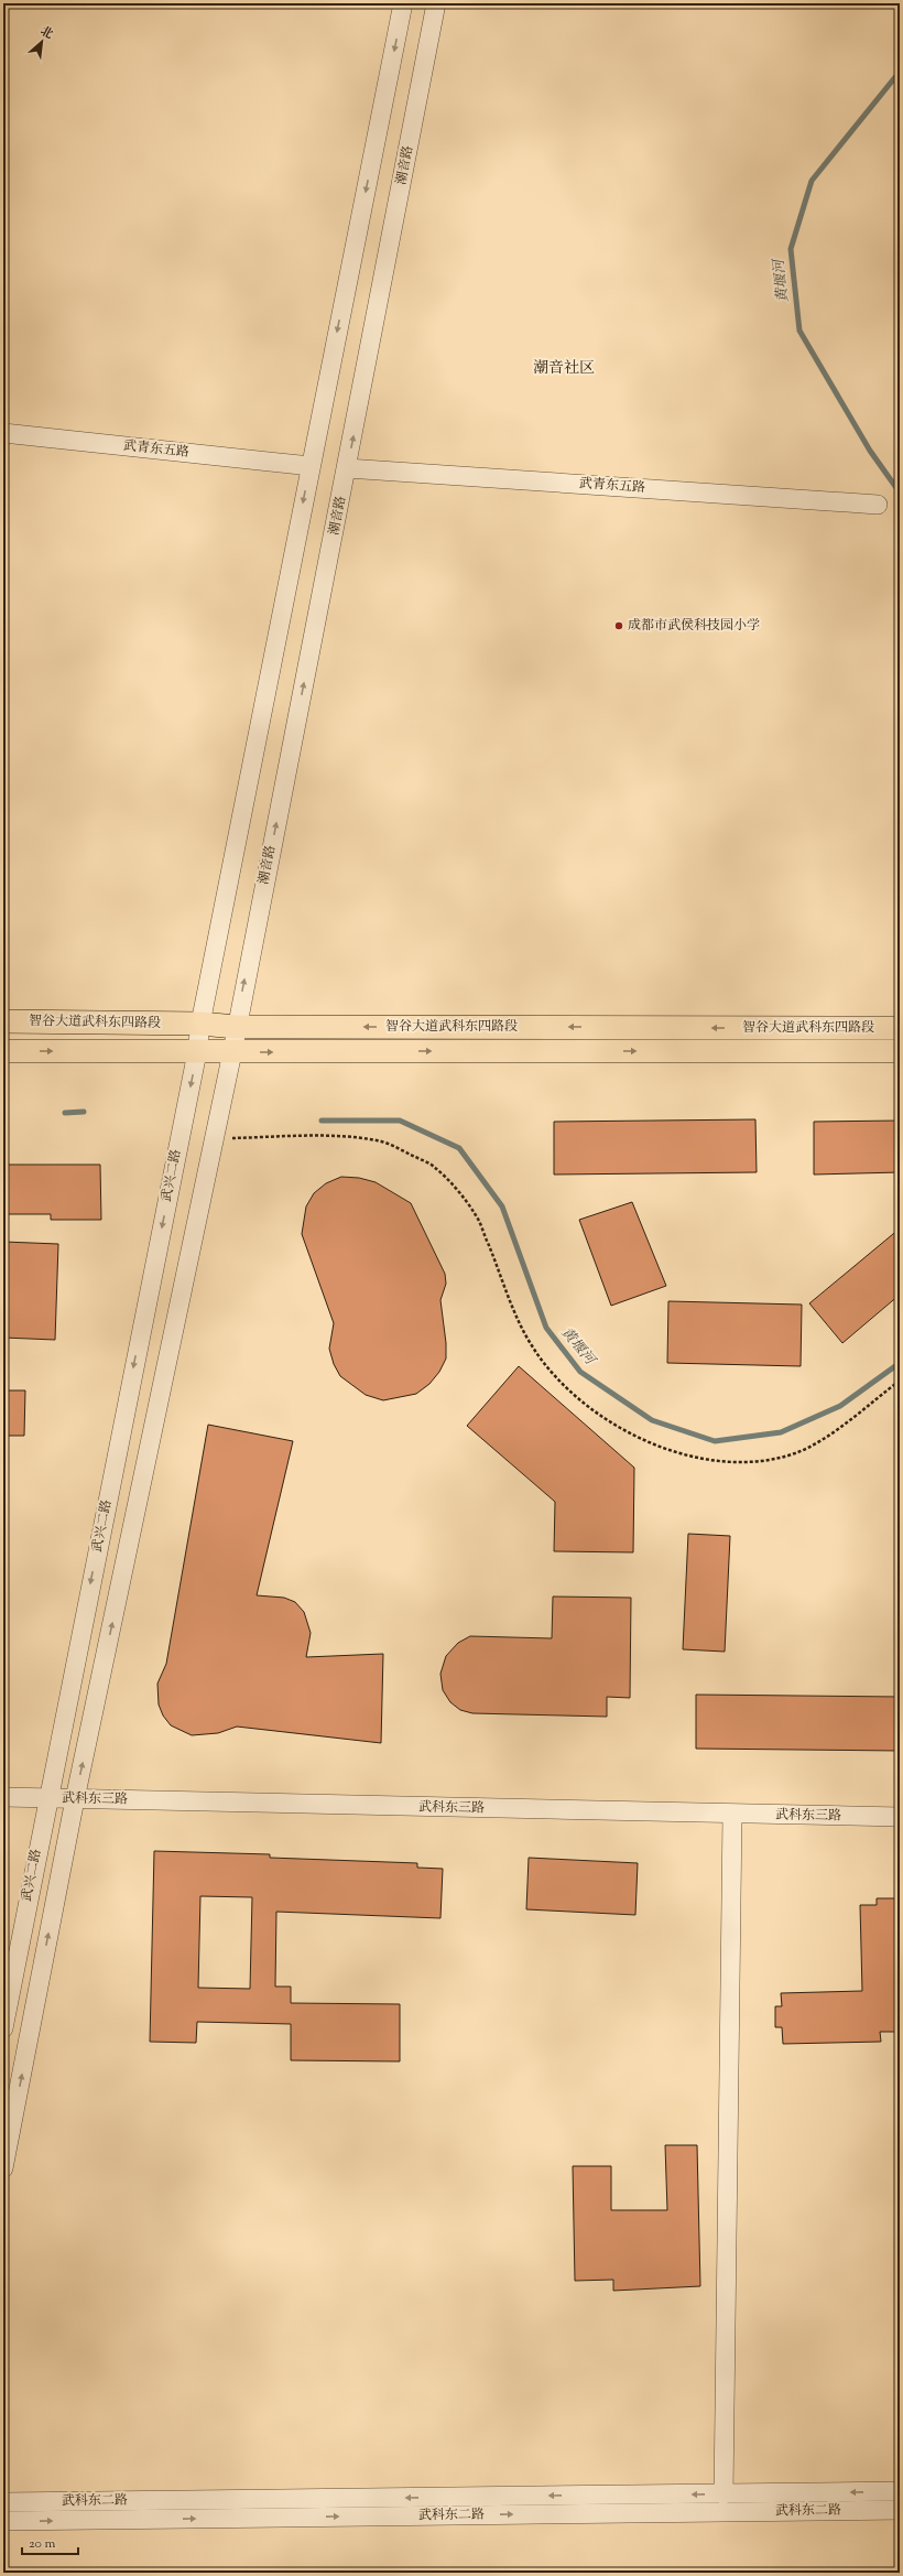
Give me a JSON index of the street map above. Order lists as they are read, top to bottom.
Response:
{
  "streets": {
    "main road": ["智谷大道武科东四路段"],
    "street": [
      "潮音路",
      "武青东五路",
      "武兴二路",
      "武科东三路",
      "武科东二路"
    ]
  },
  "crossings": [
    ["潮音路", "武青东五路"],
    ["潮音路", "智谷大道武科东四路段"],
    ["潮音路", "武科东三路"],
    ["智谷大道武科东四路段", "武兴二路"],
    ["武兴二路", "武科东三路"]
  ],
  "one_way": ["武兴二路"],
  "districts": ["潮音社区"],
  "water": ["黄堰河"],
  "places": ["成都市武侯科技园小学"],
  "scale_bar": "20 m",
  "north": "top right"
}
